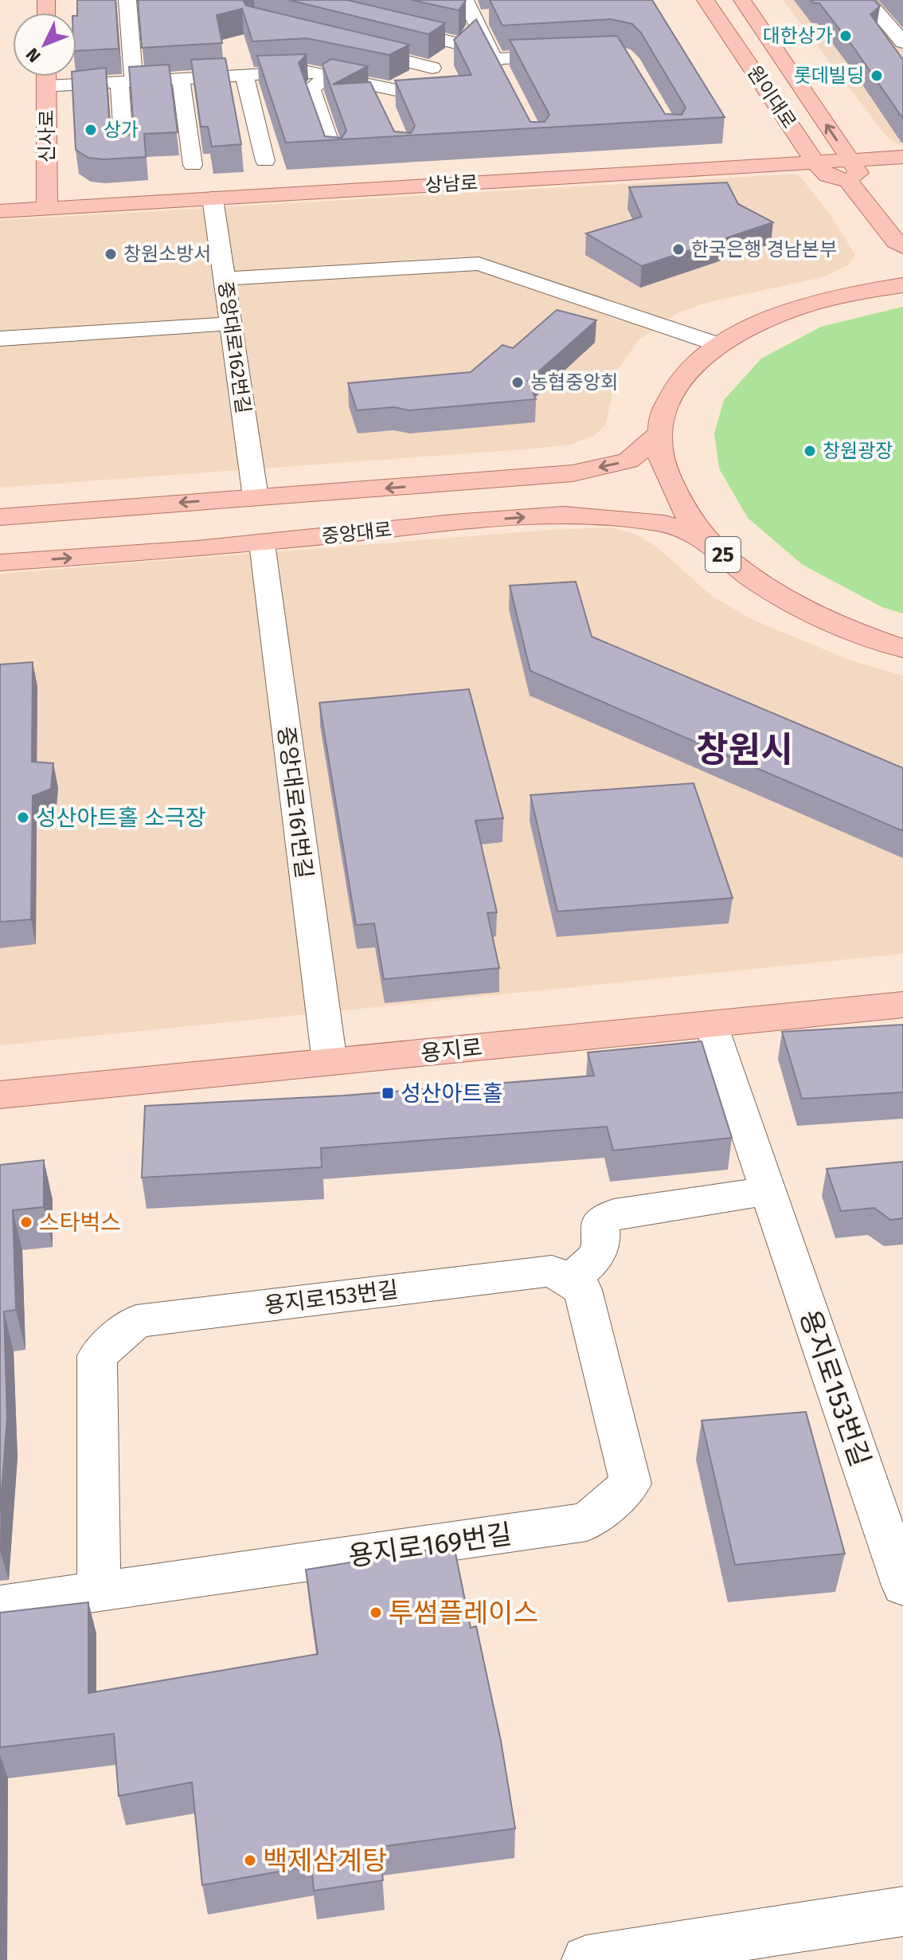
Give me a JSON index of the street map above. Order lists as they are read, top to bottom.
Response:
{
  "streets": {
    "main road": [
      "원이대로",
      "신사로",
      "상남로",
      "중앙대로",
      "25",
      "용지로"
    ],
    "street": [
      "중앙대로162번길",
      "중앙대로161번길",
      "용지로153번길",
      "용지로169번길"
    ]
  },
  "crossings": [
    ["원이대로", "상남로"],
    ["원이대로", "25"],
    ["신사로", "상남로"],
    ["상남로", "중앙대로162번길"],
    ["중앙대로162번길", "중앙대로"],
    ["중앙대로", "25"],
    ["중앙대로", "중앙대로161번길"],
    ["중앙대로161번길", "용지로"],
    ["용지로", "용지로153번길"],
    ["용지로153번길", "용지로169번길"]
  ],
  "districts": ["창원시"],
  "places": {
    "other": [
      "대한상가",
      "롯데빌딩",
      "상가",
      "한국은행 경남본부",
      "창원소방서",
      "농협중앙회",
      "창원광장",
      "성산아트홀 소극장",
      "스타벅스",
      "투썸플레이스",
      "백제삼계탕"
    ],
    "transit": ["성산아트홀"]
  },
  "north": "bottom left"
}
